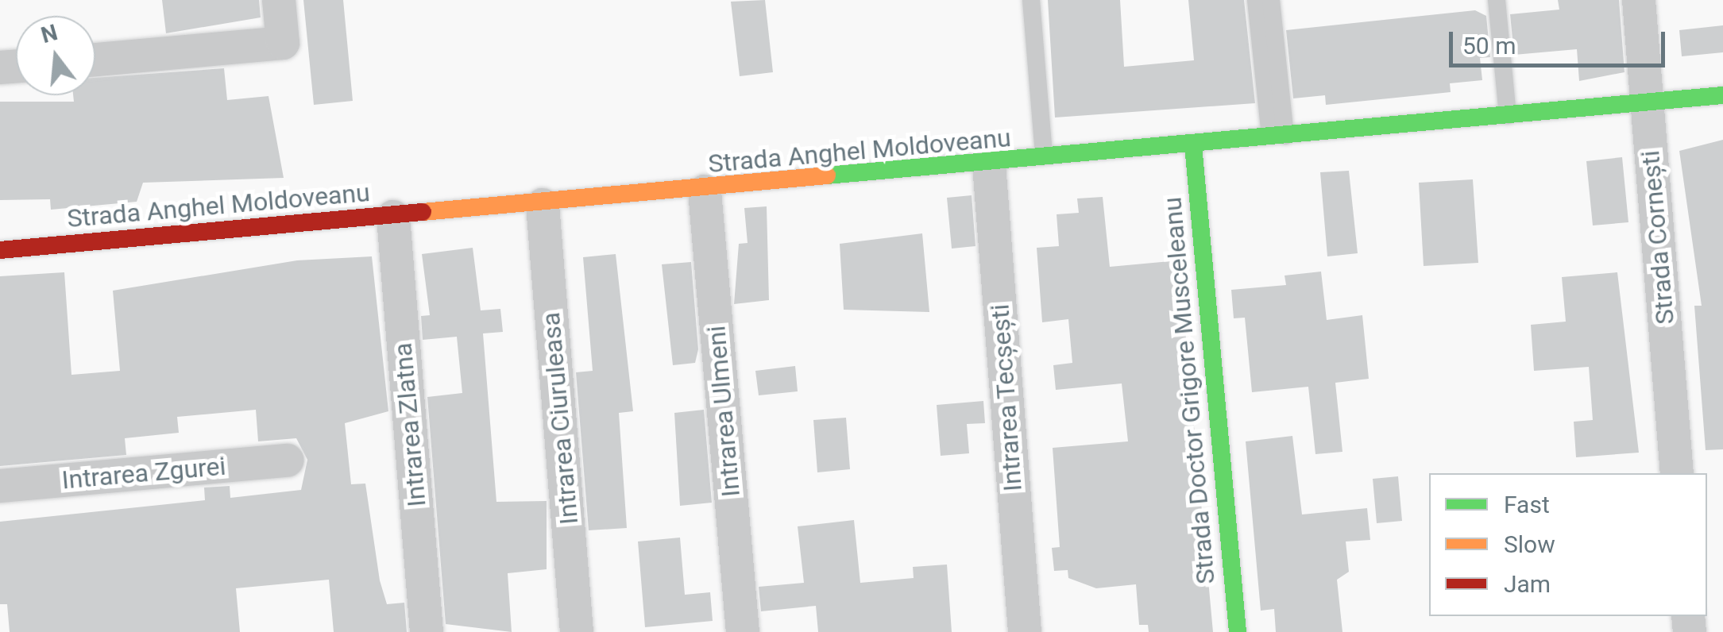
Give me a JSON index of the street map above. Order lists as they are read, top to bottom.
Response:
{
  "streets": {
    "street": [
      "Strada Anghel Moldoveanu",
      "Strada Cornești",
      "Strada Doctor Grigore Musceleanu",
      "Intrarea Tecșești",
      "Intrarea Ulmeni",
      "Intrarea Ciuruleasa",
      "Intrarea Zlatna",
      "Intrarea Zgurei"
    ]
  },
  "crossings": [
    ["Strada Anghel Moldoveanu", "Strada Cornești"],
    ["Strada Anghel Moldoveanu", "Strada Doctor Grigore Musceleanu"],
    ["Strada Anghel Moldoveanu", "Intrarea Tecșești"],
    ["Strada Anghel Moldoveanu", "Intrarea Ulmeni"],
    ["Strada Anghel Moldoveanu", "Intrarea Ciuruleasa"],
    ["Strada Anghel Moldoveanu", "Intrarea Zlatna"]
  ],
  "legend": ["Fast", "Slow", "Jam"],
  "scale_bar": "50 m",
  "north": "top"
}
